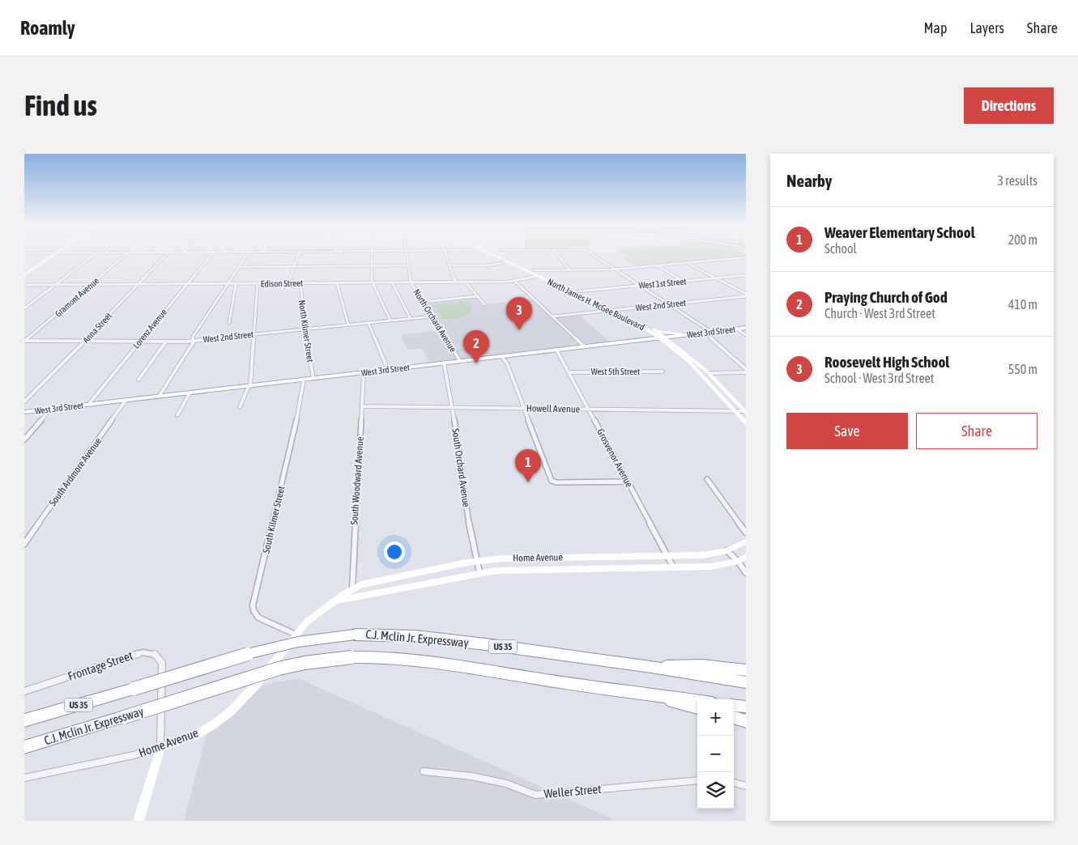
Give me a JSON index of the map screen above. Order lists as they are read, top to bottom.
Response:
{
  "streets": {
    "highway": ["C.J. Mclin Jr. Expressway", "US 35"],
    "main road": ["North James H. McGee Boulevard", "West 3rd Street", "Home Avenue"],
    "street": [
      "Edison Street",
      "West 1st Street",
      "Gramont Avenue",
      "West 2nd Street",
      "North Orchard Avenue",
      "Anna Street",
      "Lorenz Avenue",
      "North Kilmer Street",
      "West 5th Street",
      "Howell Avenue",
      "Grosvenor Avenue",
      "South Orchard Avenue",
      "South Ardmore Avenue",
      "South Woodward Avenue",
      "South Kilmer Street",
      "Frontage Street",
      "Weller Street"
    ]
  },
  "crossings": [
    ["Edison Street", "Gramont Avenue"],
    ["Edison Street", "North James H. McGee Boulevard"],
    ["Edison Street", "North Orchard Avenue"],
    ["Edison Street", "Anna Street"],
    ["Edison Street", "Lorenz Avenue"],
    ["Edison Street", "North Kilmer Street"],
    ["West 1st Street", "North James H. McGee Boulevard"],
    ["Gramont Avenue", "West 2nd Street"],
    ["North James H. McGee Boulevard", "West 2nd Street"],
    ["North James H. McGee Boulevard", "West 3rd Street"],
    ["North James H. McGee Boulevard", "Howell Avenue"],
    ["West 2nd Street", "North Orchard Avenue"],
    ["West 2nd Street", "Anna Street"],
    ["West 2nd Street", "Lorenz Avenue"],
    ["West 2nd Street", "North Kilmer Street"],
    ["North Orchard Avenue", "West 3rd Street"],
    ["Lorenz Avenue", "West 3rd Street"],
    ["North Kilmer Street", "West 3rd Street"],
    ["West 3rd Street", "Grosvenor Avenue"],
    ["West 3rd Street", "South Orchard Avenue"],
    ["West 3rd Street", "South Ardmore Avenue"],
    ["West 3rd Street", "South Woodward Avenue"],
    ["West 3rd Street", "South Kilmer Street"],
    ["West 5th Street", "Grosvenor Avenue"],
    ["Howell Avenue", "Grosvenor Avenue"],
    ["Howell Avenue", "South Orchard Avenue"],
    ["Howell Avenue", "South Woodward Avenue"],
    ["Grosvenor Avenue", "Home Avenue"],
    ["South Orchard Avenue", "Home Avenue"],
    ["South Woodward Avenue", "Home Avenue"],
    ["South Kilmer Street", "Home Avenue"],
    ["Home Avenue", "Frontage Street"]
  ],
  "page": {
    "header": "Roamly",
    "nav": ["Map", "Layers", "Share"],
    "buttons": [
      "Directions",
      ["Save", "Share"]
    ],
    "title": "Find us",
    "heading": ["Nearby", "3 results"],
    "list": [
      {
        "mark": "1",
        "name": "Weaver Elementary School",
        "note": "School",
        "value": "200 m"
      },
      {
        "mark": "2",
        "name": "Praying Church of God",
        "note": "Church · West 3rd Street",
        "value": "410 m"
      },
      {
        "mark": "3",
        "name": "Roosevelt High School",
        "note": "School · West 3rd Street",
        "value": "550 m"
      }
    ],
    "pins": ["3", "2", "1"],
    "map_buttons": ["+", "−"]
  }
}
